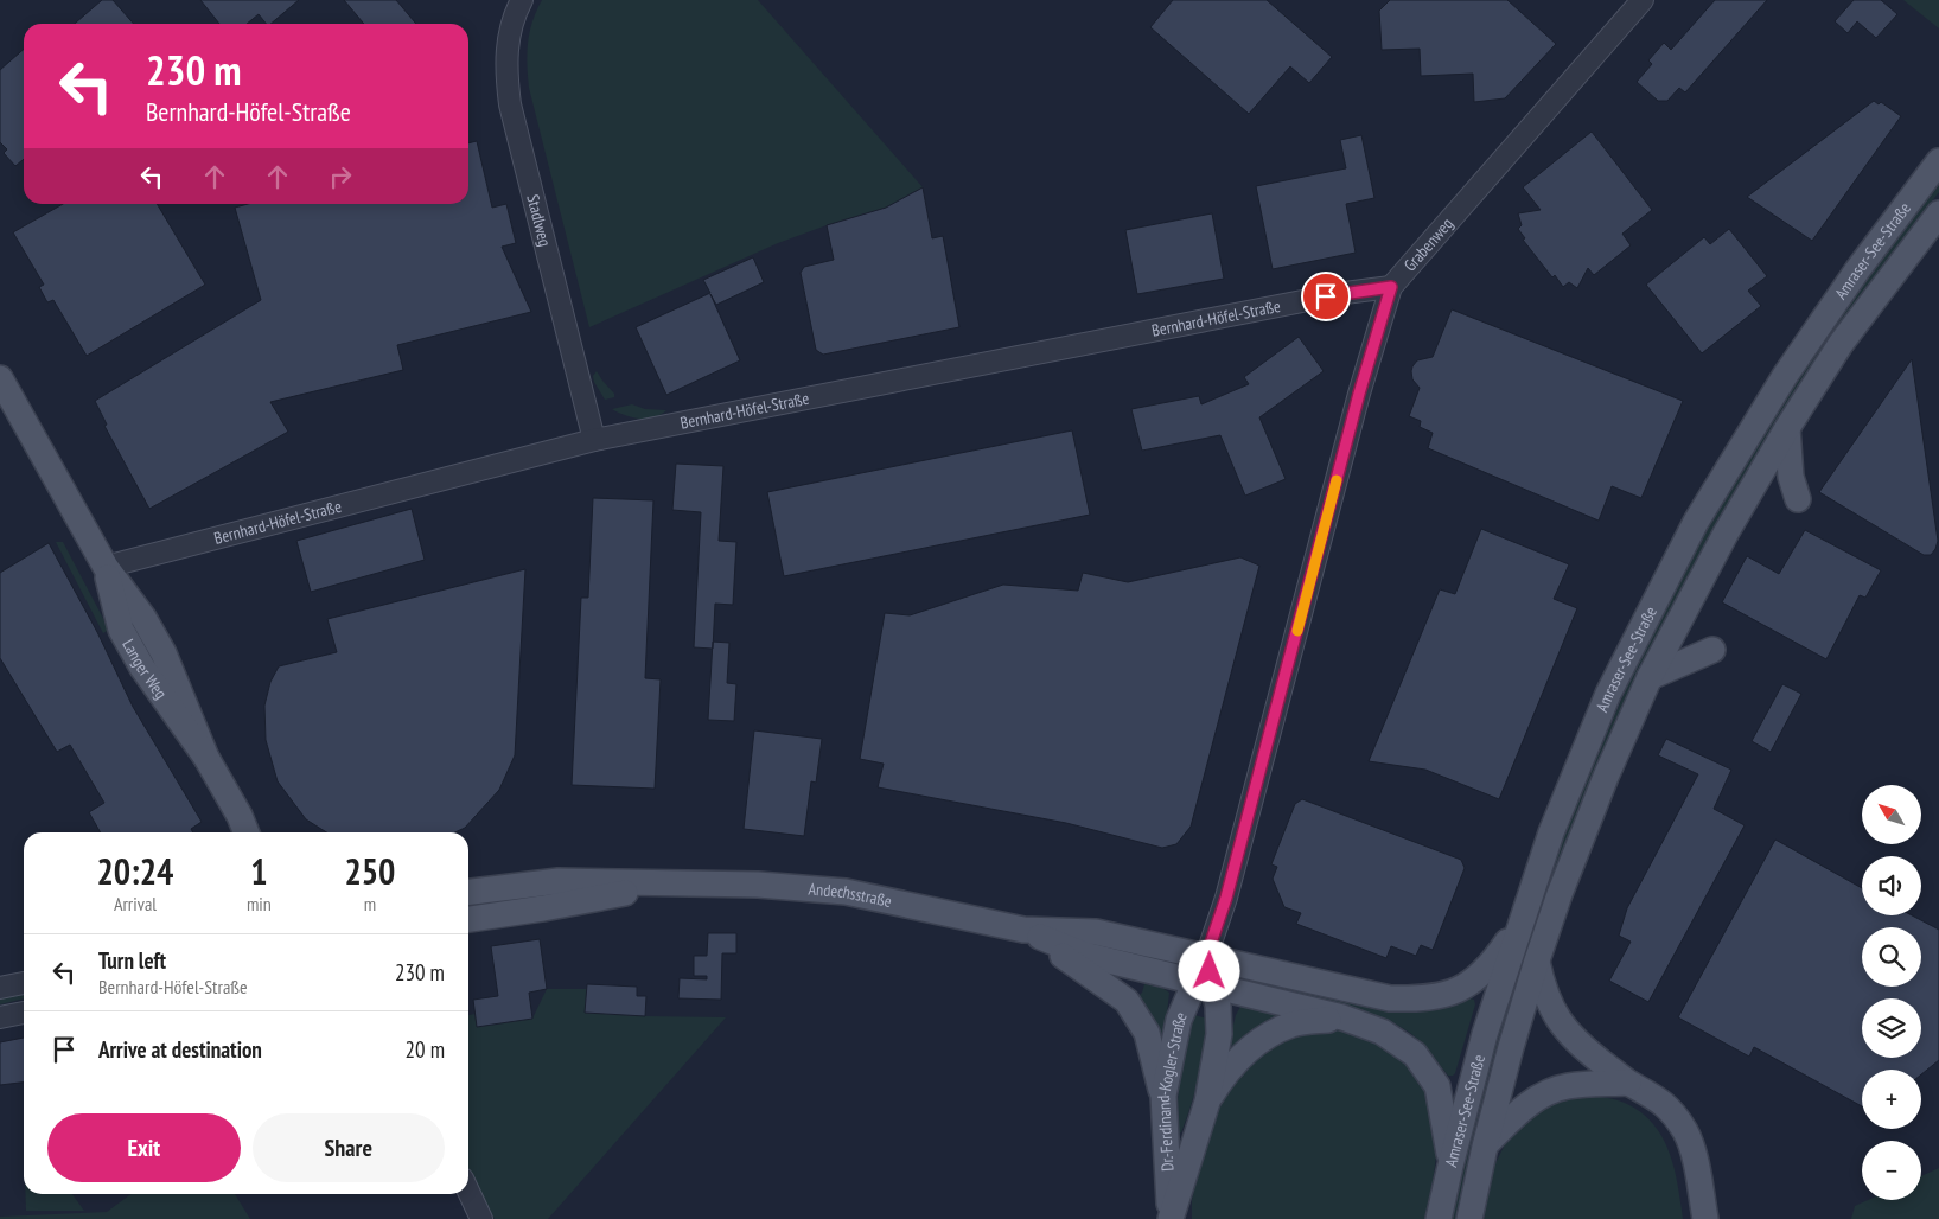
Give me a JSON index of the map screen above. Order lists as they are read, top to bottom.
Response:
{
  "streets": {
    "main road": [
      "Amraser-See-Straße",
      "Langer Weg",
      "Andechsstraße",
      "Dr.-Ferdinand-Kogler-Straße"
    ],
    "street": ["Stadlweg", "Grabenweg", "Bernhard-Höfel-Straße"]
  },
  "crossings": [
    ["Stadlweg", "Bernhard-Höfel-Straße"],
    ["Grabenweg", "Bernhard-Höfel-Straße"],
    ["Grabenweg", "Andechsstraße"],
    ["Grabenweg", "Dr.-Ferdinand-Kogler-Straße"],
    ["Amraser-See-Straße", "Andechsstraße"],
    ["Bernhard-Höfel-Straße", "Langer Weg"],
    ["Andechsstraße", "Dr.-Ferdinand-Kogler-Straße"]
  ],
  "north": "top left",
  "page": {
    "turn": ["230 m", "Bernhard-Höfel-Straße"],
    "map_buttons": ["+", "−"],
    "eta": [
      "20:24",
      "Arrival",
      "1",
      "min",
      "250",
      "m"
    ],
    "list": [
      {
        "name": "Turn left",
        "note": "Bernhard-Höfel-Straße",
        "value": "230 m"
      },
      {
        "name": "Arrive at destination",
        "value": "20 m"
      }
    ],
    "buttons": ["Exit", "Share"]
  }
}
